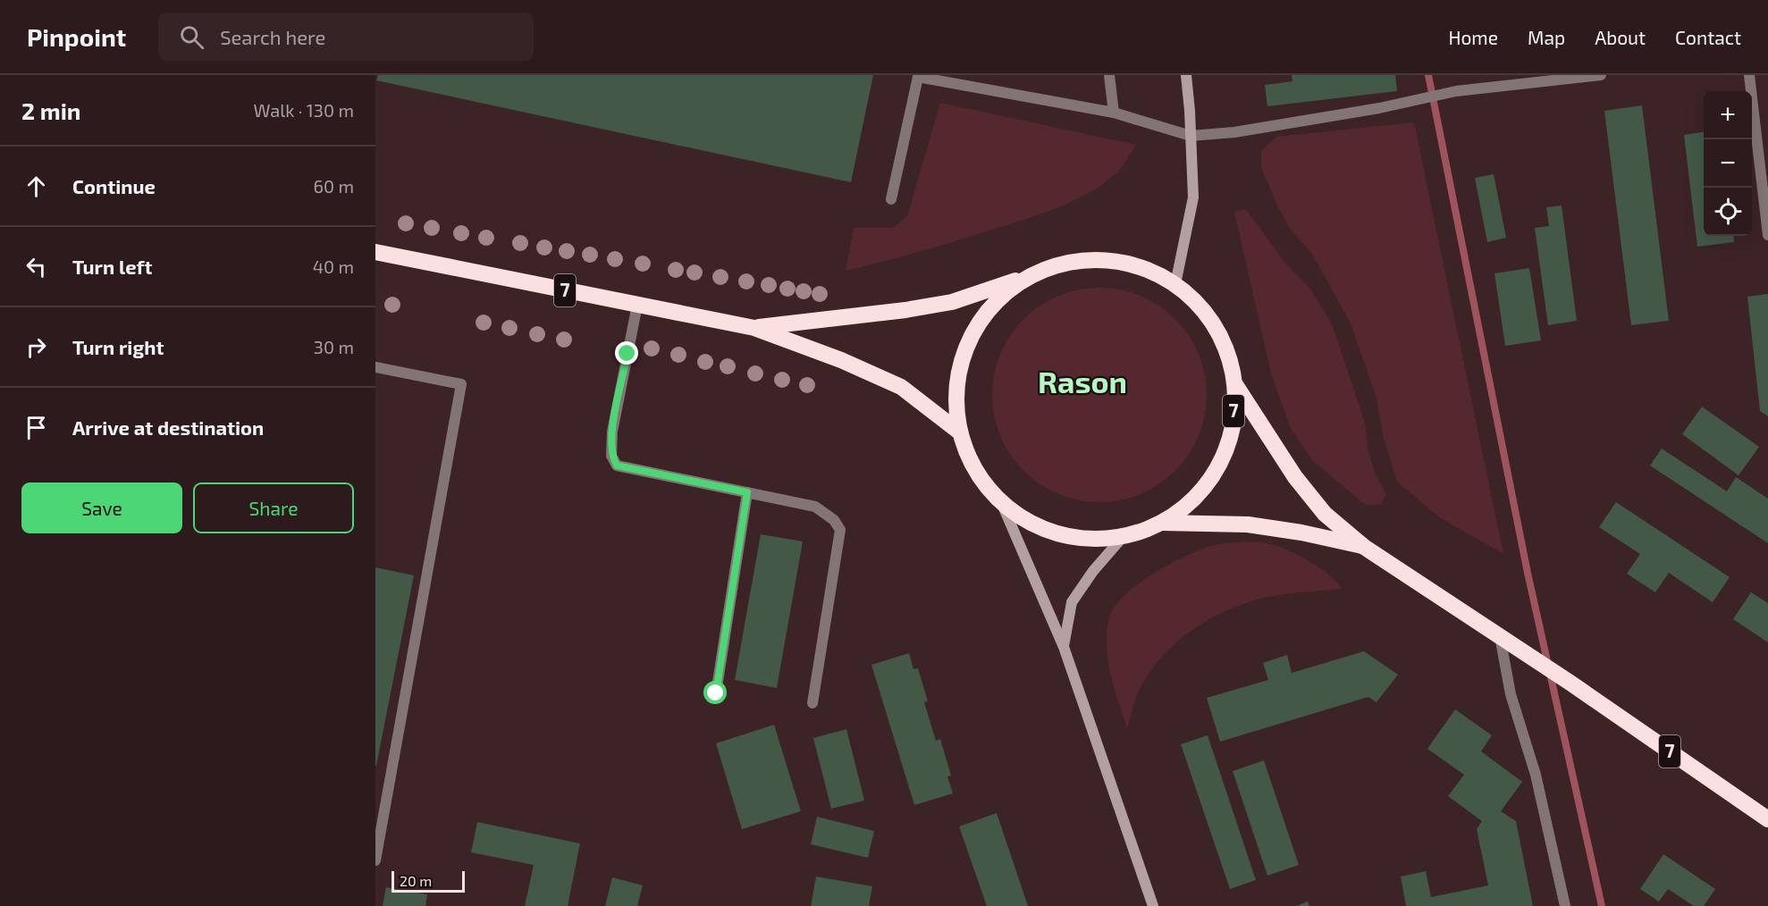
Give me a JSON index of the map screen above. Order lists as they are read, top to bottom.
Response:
{
  "streets": {
    "highway": ["7"]
  },
  "districts": ["Rason"],
  "scale_bar": "20 m",
  "page": {
    "header": "Pinpoint",
    "search": "Search here",
    "nav": [
      "Home",
      "Map",
      "About",
      "Contact"
    ],
    "heading": ["2 min", "Walk · 130 m"],
    "map_buttons": ["+", "−"],
    "list": [
      ["Continue", "60 m"],
      ["Turn left", "40 m"],
      ["Turn right", "30 m"],
      "Arrive at destination"
    ],
    "buttons": ["Save", "Share"],
    "scale": "20 m"
  }
}
